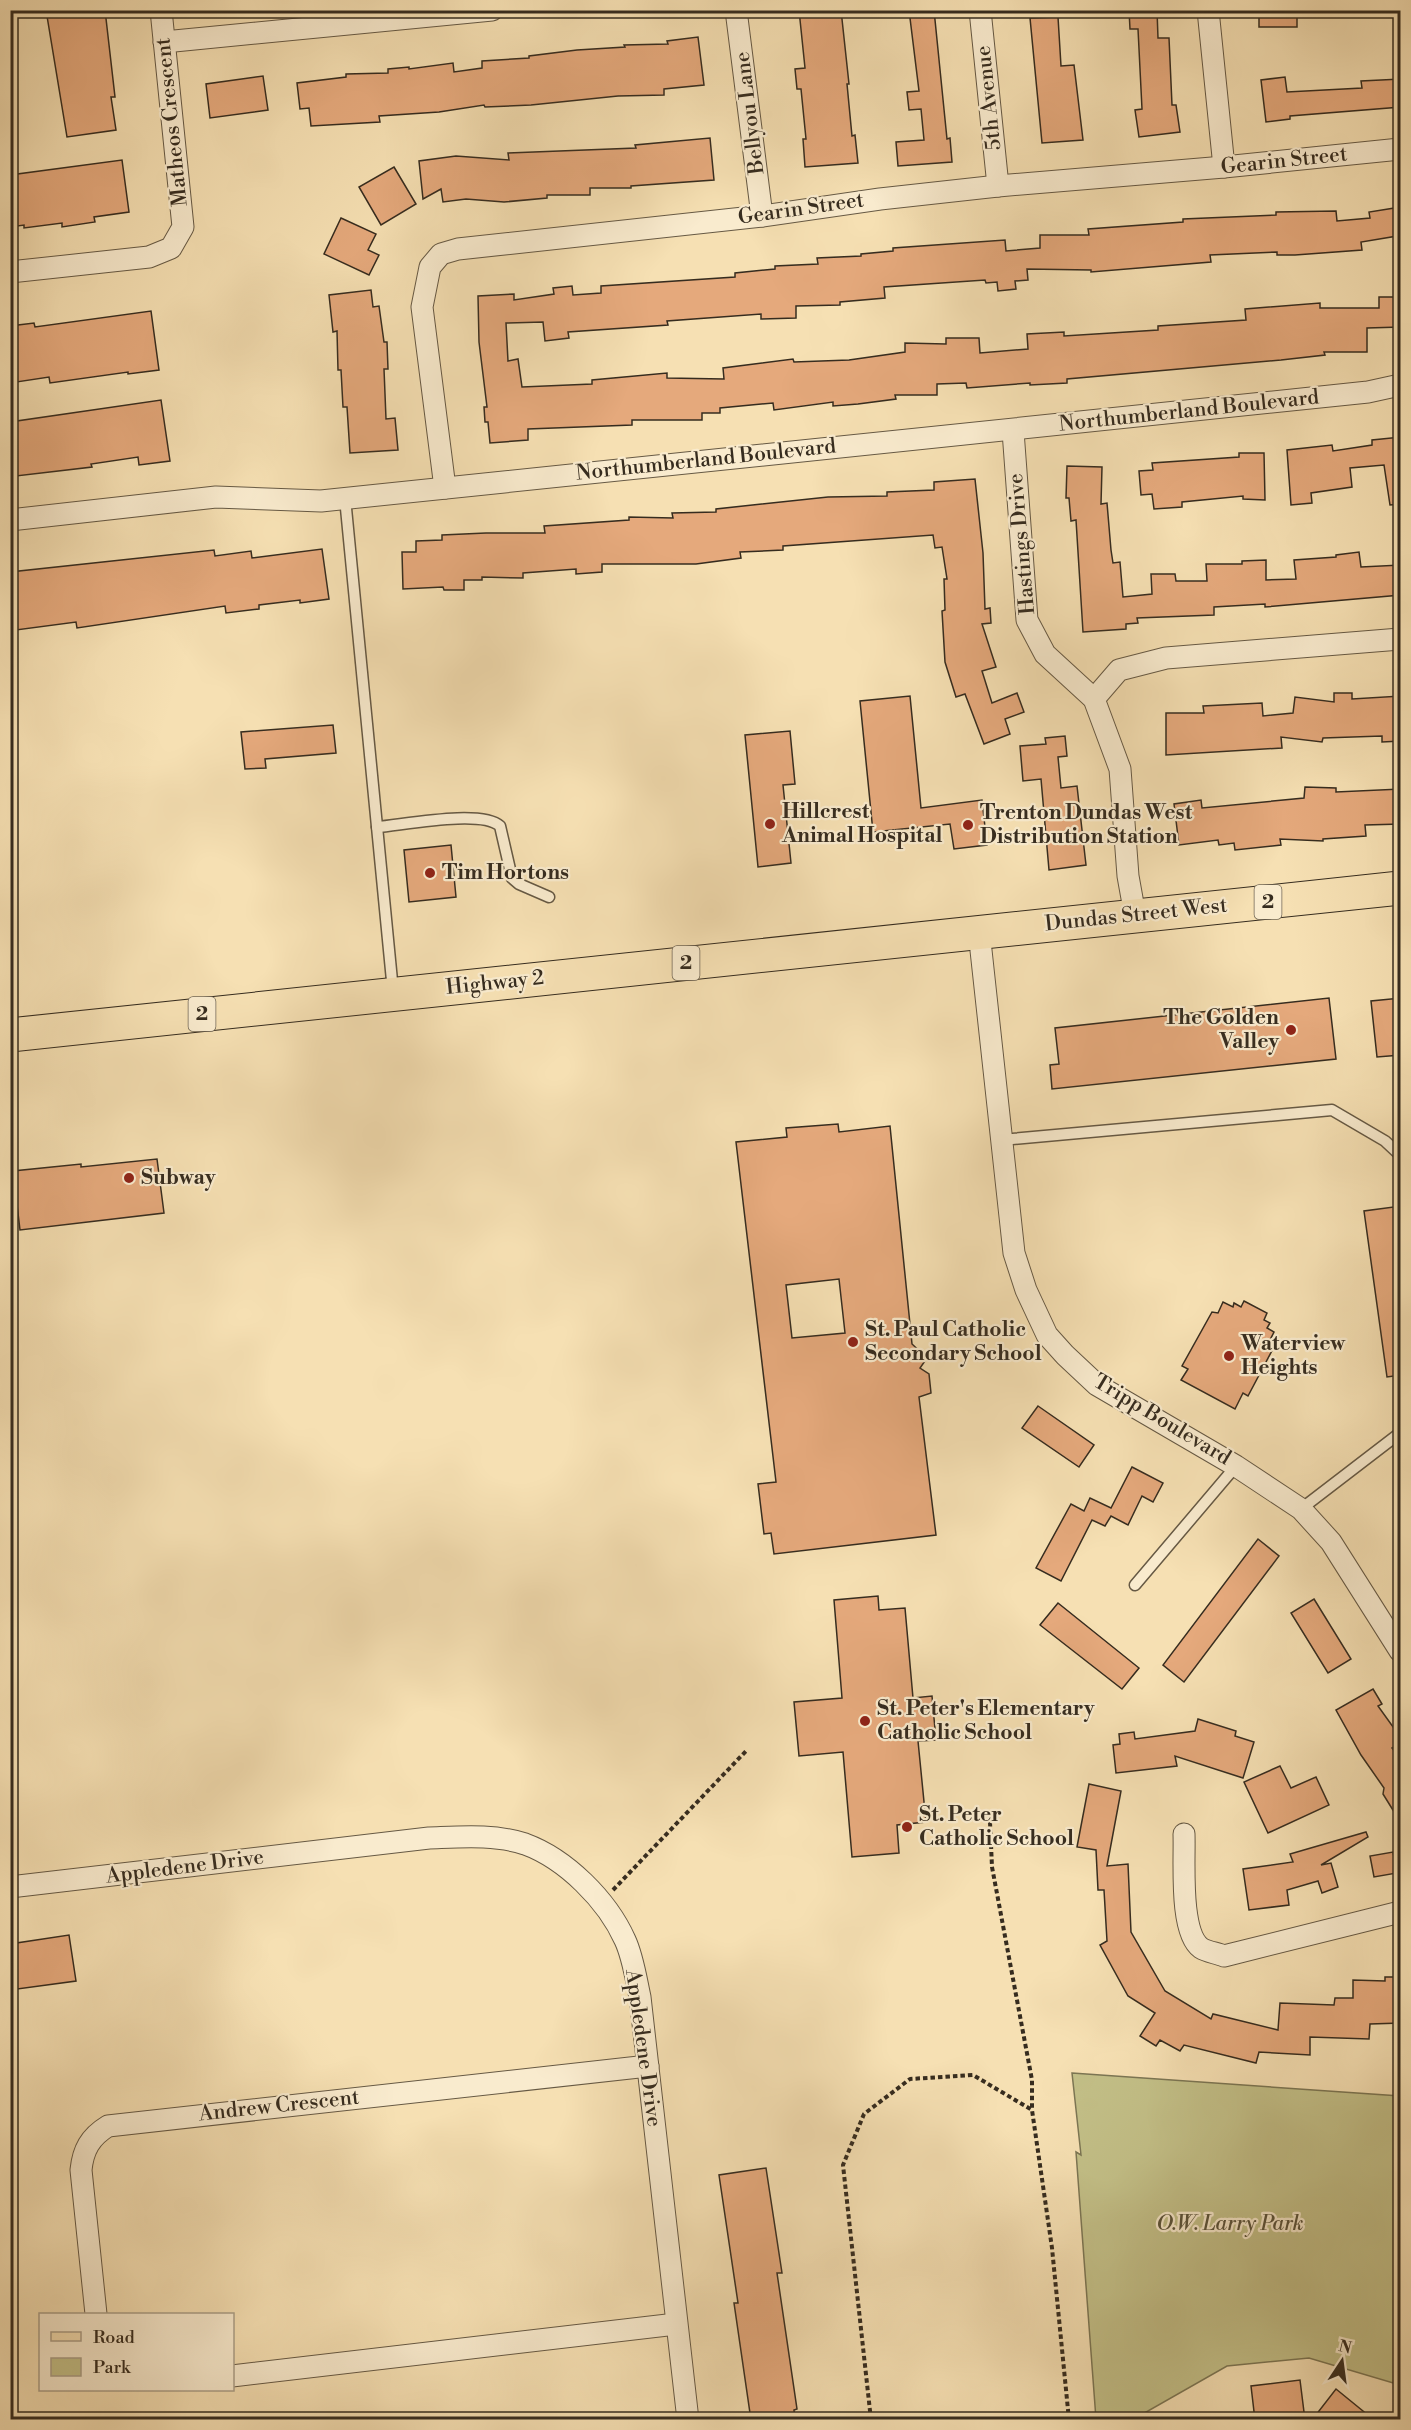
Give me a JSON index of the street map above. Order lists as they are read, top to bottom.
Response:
{
  "streets": {
    "main road": ["2", "Dundas Street West", "Highway 2"],
    "street": [
      "5th Avenue",
      "Bellyou Lane",
      "Matheos Crescent",
      "Gearin Street",
      "Northumberland Boulevard",
      "Hastings Drive",
      "Tripp Boulevard",
      "Appledene Drive",
      "Andrew Crescent"
    ]
  },
  "crossings": [
    ["5th Avenue", "Gearin Street"],
    ["Bellyou Lane", "Gearin Street"],
    ["Gearin Street", "Northumberland Boulevard"],
    ["Northumberland Boulevard", "Hastings Drive"],
    ["Hastings Drive", "Dundas Street West"],
    ["Dundas Street West", "Highway 2"],
    ["Dundas Street West", "Tripp Boulevard"],
    ["Highway 2", "Tripp Boulevard"],
    ["Appledene Drive", "Andrew Crescent"]
  ],
  "parks": ["O.W. Larry Park"],
  "places": [
    "Hillcrest Animal Hospital",
    "Trenton Dundas West Distribution Station",
    "Tim Hortons",
    "The Golden Valley",
    "Subway",
    "St. Paul Catholic Secondary School",
    "Waterview Heights",
    "St. Peter's Elementary Catholic School",
    "St. Peter Catholic School"
  ],
  "legend": ["Road", "Park"],
  "north": "top"
}
